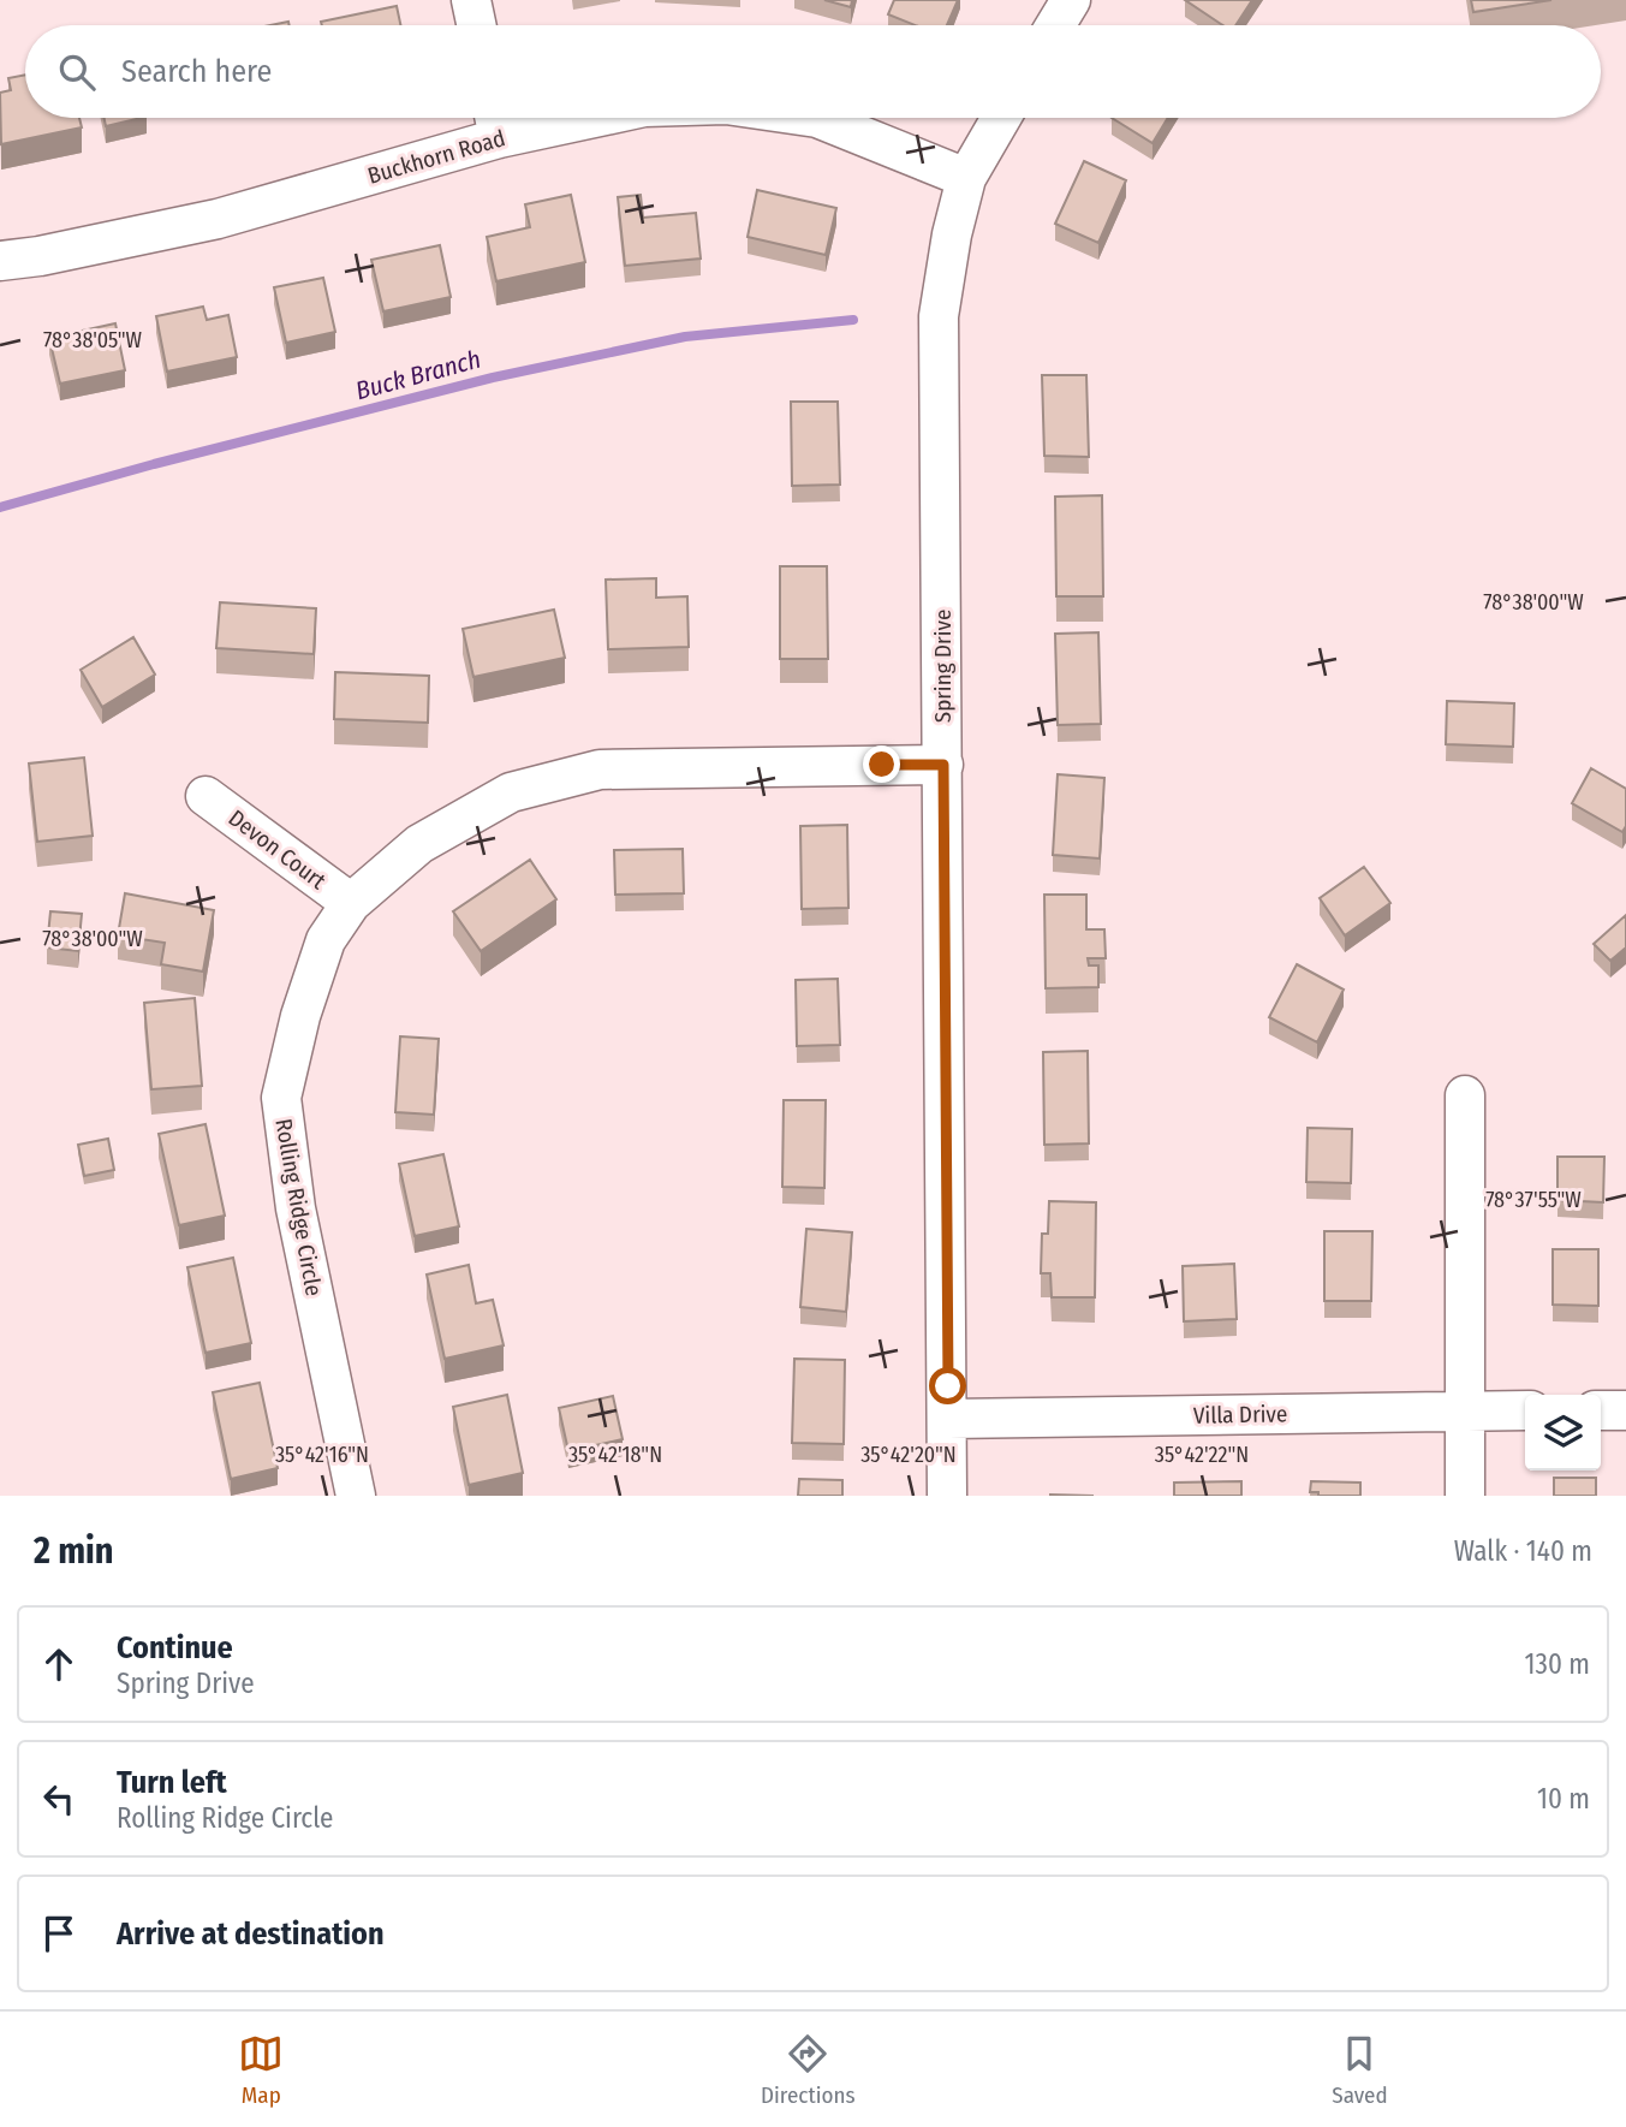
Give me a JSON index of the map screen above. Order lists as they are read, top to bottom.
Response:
{
  "streets": {
    "street": [
      "Buckhorn Road",
      "Spring Drive",
      "Devon Court",
      "Rolling Ridge Circle",
      "Villa Drive"
    ]
  },
  "crossings": [
    ["Buckhorn Road", "Spring Drive"],
    ["Spring Drive", "Rolling Ridge Circle"],
    ["Spring Drive", "Villa Drive"],
    ["Devon Court", "Rolling Ridge Circle"]
  ],
  "water": ["Buck Branch"],
  "page": {
    "search": "Search here",
    "heading": ["2 min", "Walk · 140 m"],
    "list": [
      ["Continue", "Spring Drive", "130 m"],
      ["Turn left", "Rolling Ridge Circle", "10 m"],
      "Arrive at destination"
    ],
    "nav": ["Map", "Directions", "Saved"]
  },
  "coordinates": [
    "78°38'05\"W",
    "78°38'00\"W",
    "78°37'55\"W",
    "35°42'16\"N",
    "35°42'18\"N",
    "35°42'20\"N",
    "35°42'22\"N"
  ]
}
